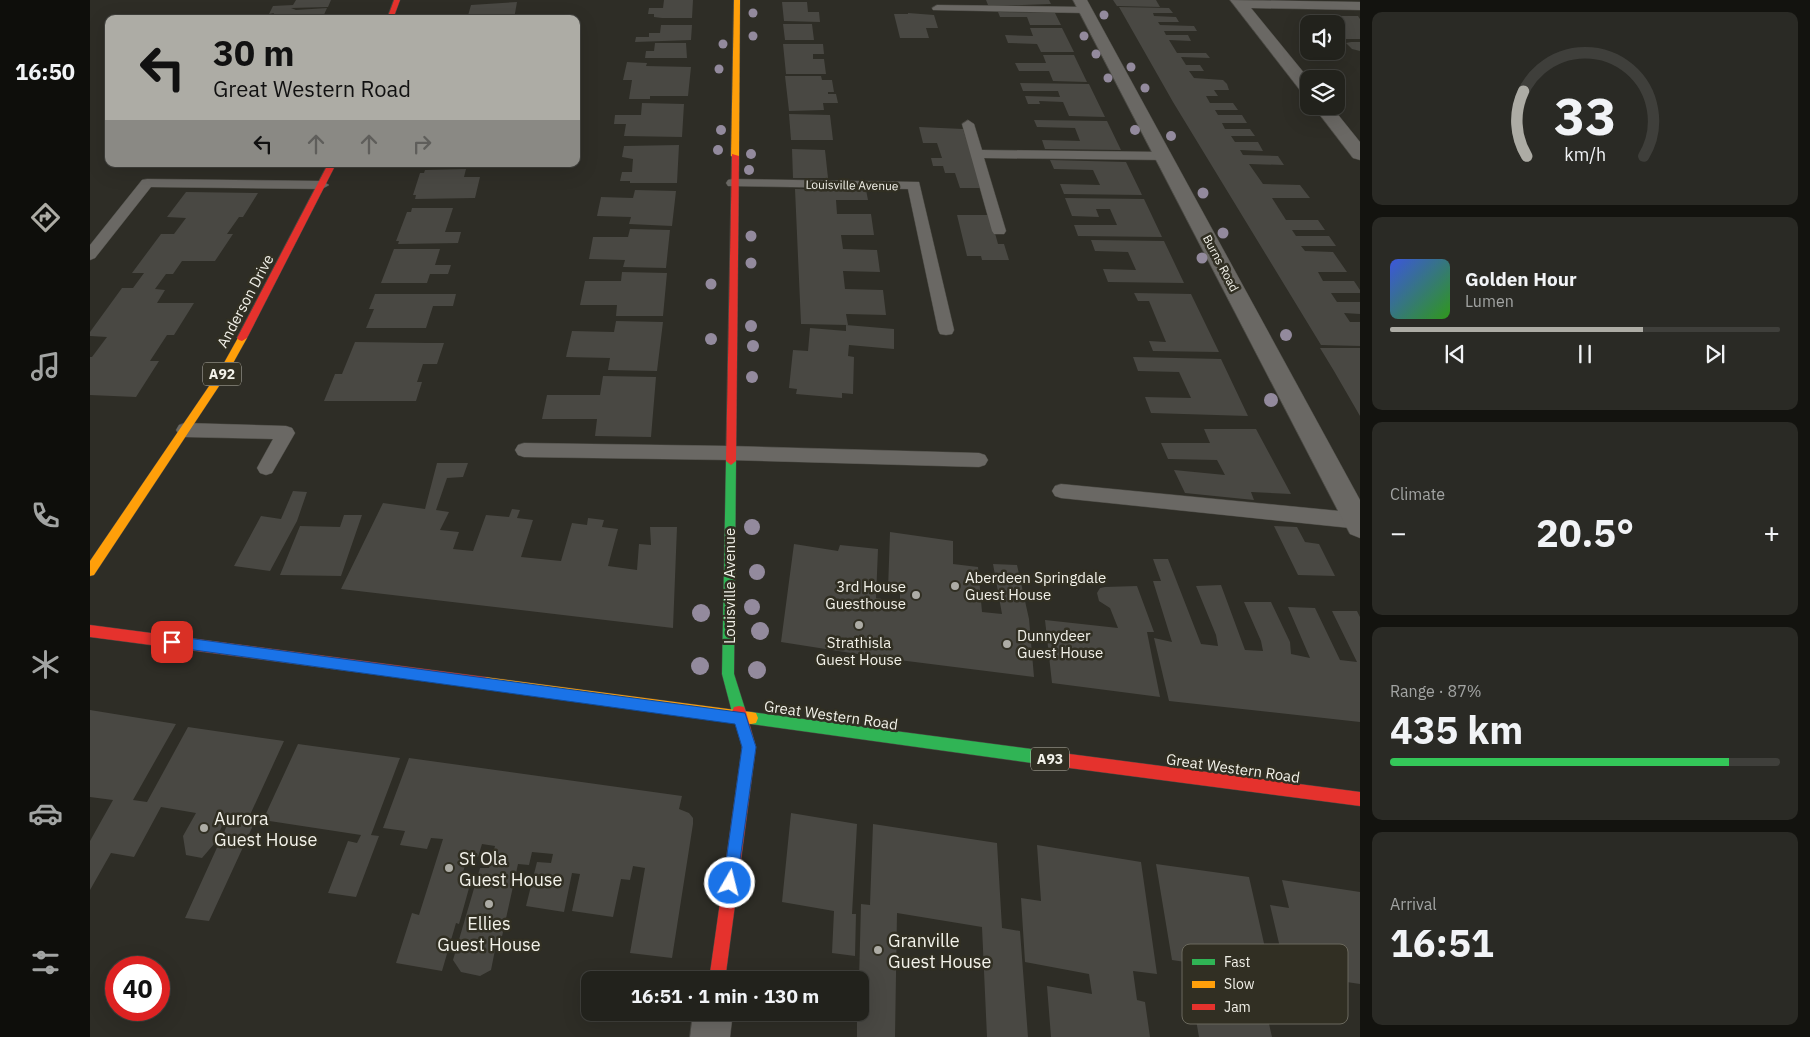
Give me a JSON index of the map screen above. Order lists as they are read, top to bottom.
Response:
{
  "streets": {
    "main road": [
      "Louisville Avenue",
      "Anderson Drive",
      "A92",
      "Great Western Road",
      "A93"
    ],
    "street": ["Burns Road"]
  },
  "crossings": [
    ["Louisville Avenue", "Great Western Road"]
  ],
  "places": [
    "Aberdeen Springdale Guest House",
    "3rd House Guesthouse",
    "Strathisla Guest House",
    "Dunnydeer Guest House",
    "Aurora Guest House",
    "St Ola Guest House",
    "Ellies Guest House",
    "Granville Guest House"
  ],
  "legend": ["Fast", "Slow", "Jam"],
  "page": {
    "tabs": "16:50",
    "turn": ["30 m", "Great Western Road"],
    "song": ["Golden Hour", "Lumen"],
    "tile": [
      "Climate",
      ["Range · 87%", "435 km"],
      ["Arrival", "16:51"]
    ],
    "heat": ["−", "20.5°", "+"],
    "limit": "40",
    "trip": "16:51 · 1 min · 130 m",
    "gauge": ["33", "km/h"]
  }
}
